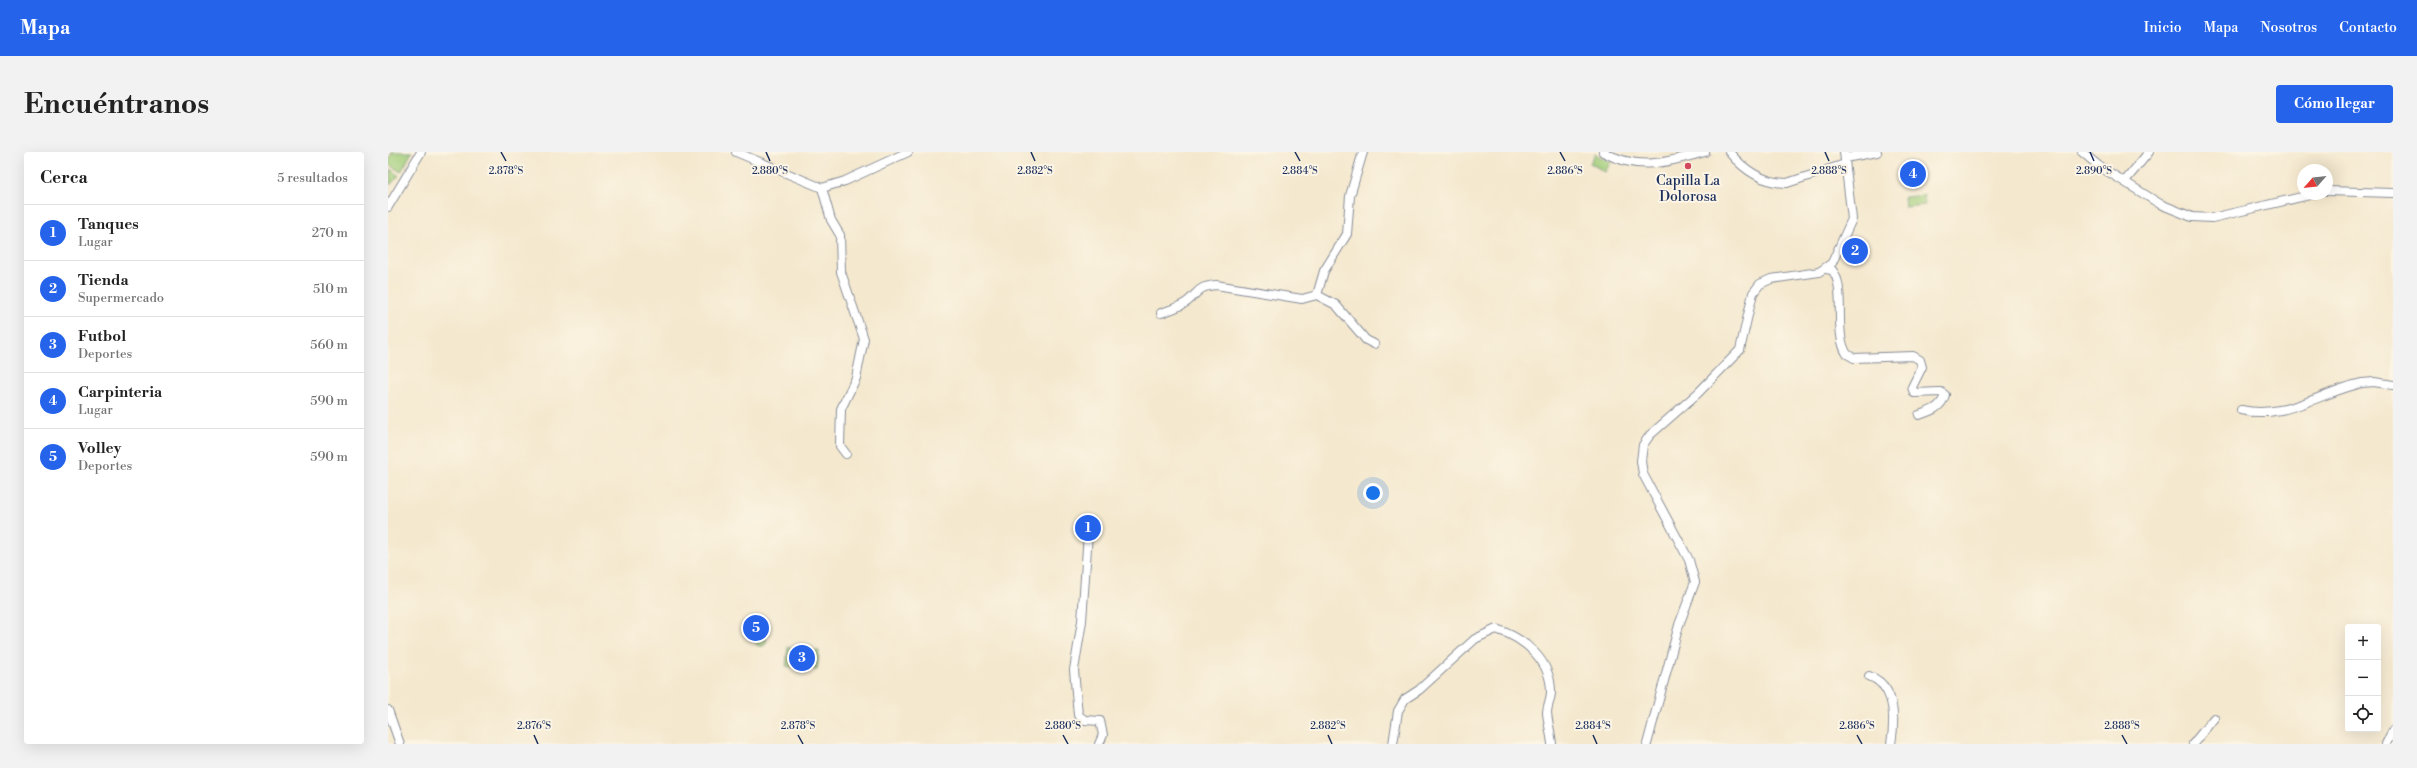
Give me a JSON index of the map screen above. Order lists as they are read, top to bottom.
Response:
{
  "places": ["Capilla La Dolorosa"],
  "north": "bottom left",
  "page": {
    "header": "Mapa",
    "nav": [
      "Inicio",
      "Mapa",
      "Nosotros",
      "Contacto"
    ],
    "buttons": "Cómo llegar",
    "title": "Encuéntranos",
    "heading": ["Cerca", "5 resultados"],
    "pins": [
      "4",
      "2",
      "1",
      "5",
      "3"
    ],
    "list": [
      {
        "mark": "1",
        "name": "Tanques",
        "note": "Lugar",
        "value": "270 m"
      },
      {
        "mark": "2",
        "name": "Tienda",
        "note": "Supermercado",
        "value": "510 m"
      },
      {
        "mark": "3",
        "name": "Futbol",
        "note": "Deportes",
        "value": "560 m"
      },
      {
        "mark": "4",
        "name": "Carpinteria",
        "note": "Lugar",
        "value": "590 m"
      },
      {
        "mark": "5",
        "name": "Volley",
        "note": "Deportes",
        "value": "590 m"
      }
    ],
    "map_buttons": ["+", "−"]
  },
  "coordinates": [
    "2.878°S",
    "2.880°S",
    "2.882°S",
    "2.884°S",
    "2.886°S",
    "2.888°S",
    "2.890°S",
    "2.876°S"
  ]
}
